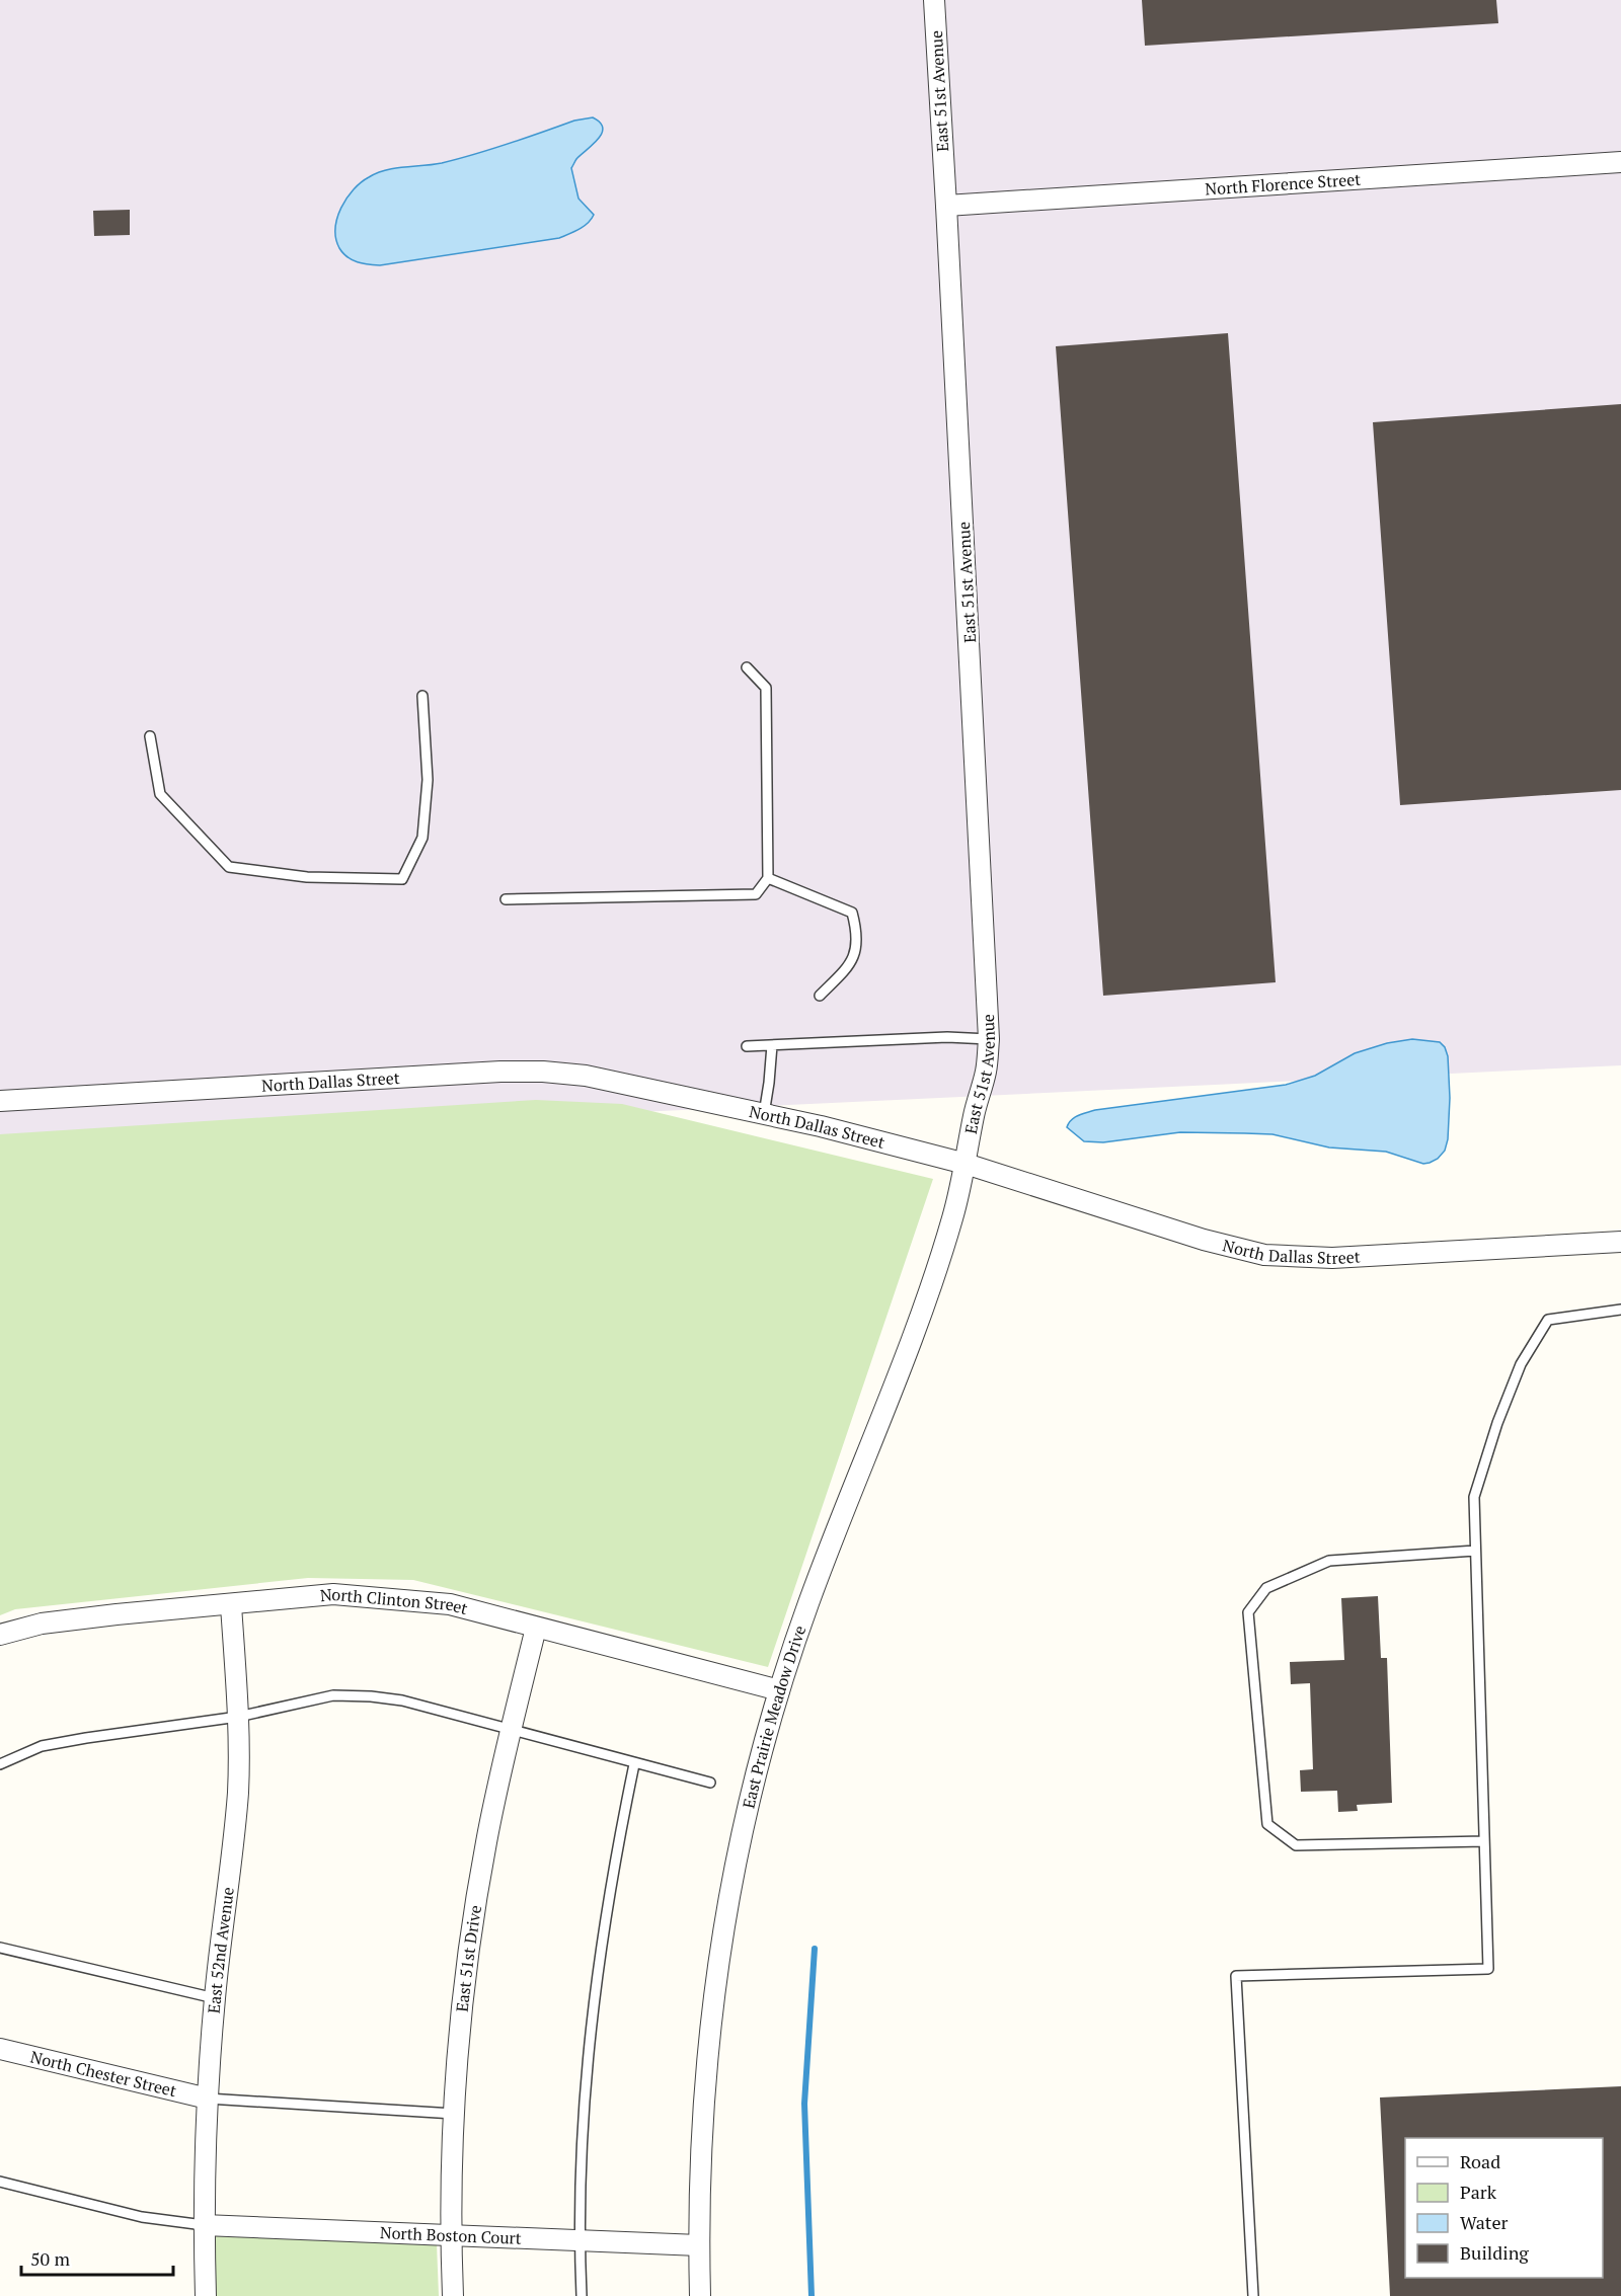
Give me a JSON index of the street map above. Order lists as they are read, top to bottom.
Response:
{
  "streets": {
    "street": [
      "East 51st Avenue",
      "North Florence Street",
      "North Dallas Street",
      "North Clinton Street",
      "East Prairie Meadow Drive",
      "East 52nd Avenue",
      "East 51st Drive",
      "North Chester Street",
      "North Boston Court"
    ]
  },
  "crossings": [
    ["East 51st Avenue", "North Florence Street"],
    ["East 51st Avenue", "North Dallas Street"],
    ["East 51st Avenue", "East Prairie Meadow Drive"],
    ["North Dallas Street", "East Prairie Meadow Drive"],
    ["North Clinton Street", "East Prairie Meadow Drive"],
    ["North Clinton Street", "East 52nd Avenue"],
    ["North Clinton Street", "East 51st Drive"],
    ["East Prairie Meadow Drive", "North Boston Court"],
    ["East 52nd Avenue", "North Chester Street"],
    ["East 52nd Avenue", "North Boston Court"],
    ["East 51st Drive", "North Boston Court"]
  ],
  "legend": [
    "Road",
    "Park",
    "Water",
    "Building"
  ],
  "scale_bar": "50 m"
}
